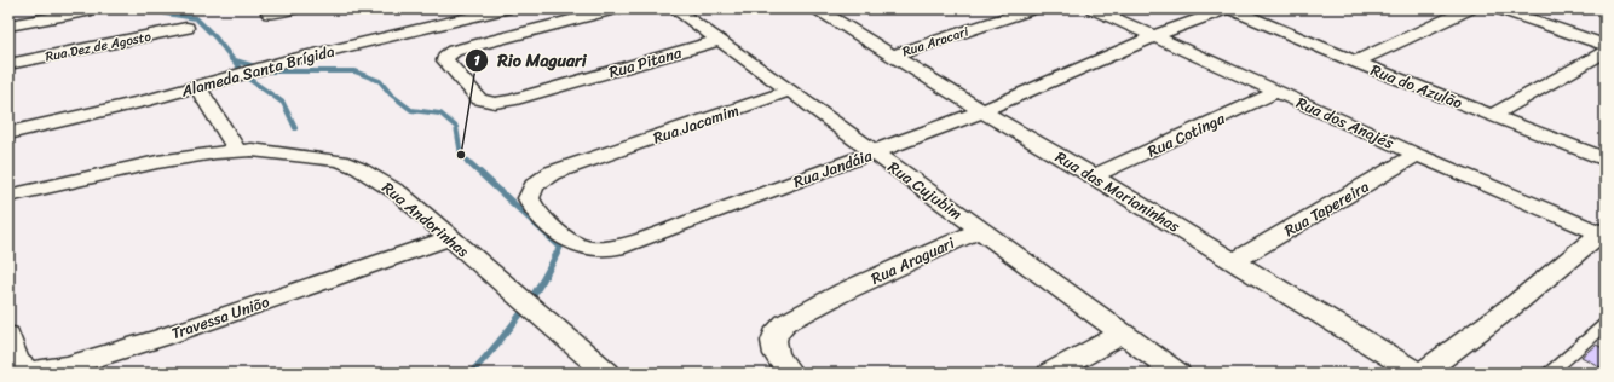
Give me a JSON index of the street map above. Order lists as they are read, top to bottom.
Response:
{
  "streets": {
    "street": [
      "Rua Aracari",
      "Rua Dez de Agosto",
      "Rua Pitana",
      "Alameda Santa Brígida",
      "Rua do Azulão",
      "Rua dos Anajés",
      "Rua Jacamim",
      "Rua Cotinga",
      "Rua Jandáia",
      "Rua Cujubim",
      "Rua das Marianinhas",
      "Rua Tapereira",
      "Rua Andorinhas",
      "Rua Araguari",
      "Travessa União"
    ]
  },
  "crossings": [
    ["Rua Aracari", "Rua das Marianinhas"],
    ["Rua Pitana", "Rua Cujubim"],
    ["Rua do Azulão", "Rua Jandáia"],
    ["Rua dos Anajés", "Rua Cotinga"],
    ["Rua dos Anajés", "Rua Jandáia"],
    ["Rua dos Anajés", "Rua Tapereira"],
    ["Rua Jacamim", "Rua Jandáia"],
    ["Rua Jacamim", "Rua Cujubim"],
    ["Rua Cotinga", "Rua das Marianinhas"],
    ["Rua Jandáia", "Rua Cujubim"],
    ["Rua Jandáia", "Rua das Marianinhas"],
    ["Rua Cujubim", "Rua Araguari"],
    ["Rua das Marianinhas", "Rua Tapereira"],
    ["Rua Andorinhas", "Travessa União"]
  ],
  "places": ["Rio Maguari"]
}
